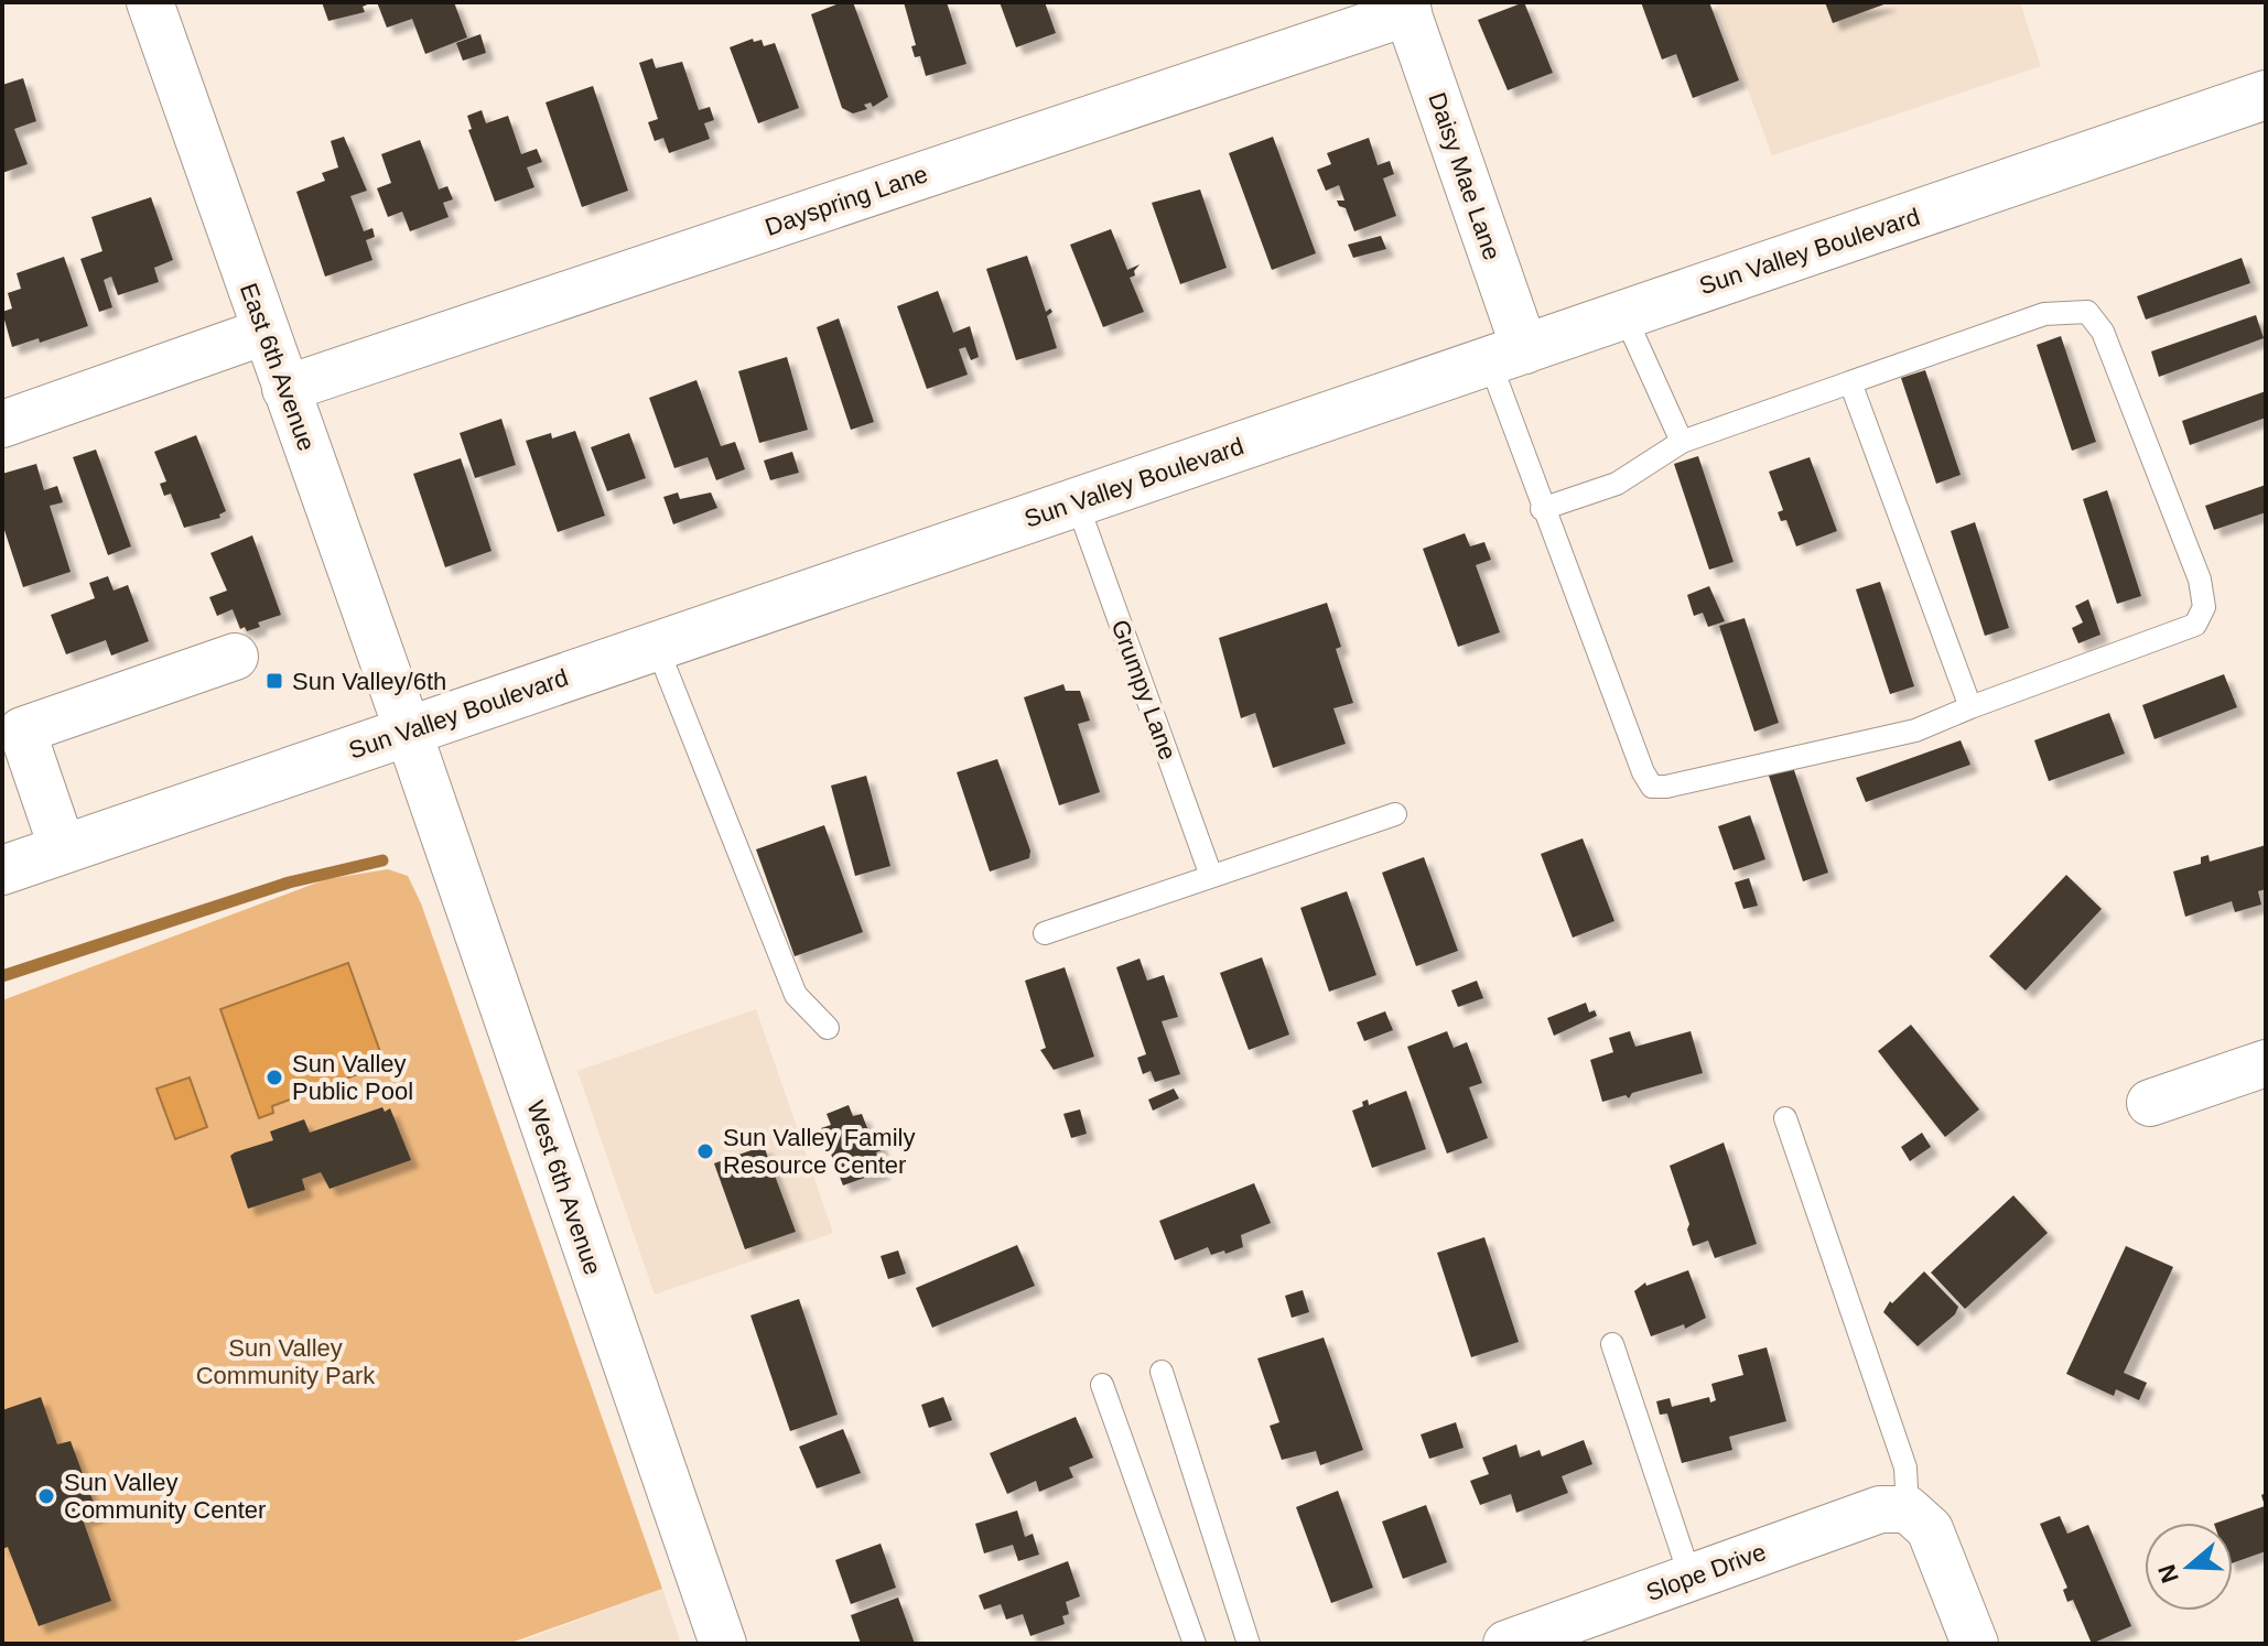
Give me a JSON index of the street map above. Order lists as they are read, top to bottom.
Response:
{
  "streets": {
    "main road": ["Sun Valley Boulevard"],
    "street": [
      "Daisy Mae Lane",
      "Dayspring Lane",
      "East 6th Avenue",
      "West 6th Avenue",
      "Slope Drive"
    ],
    "lane": ["Grumpy Lane"]
  },
  "crossings": [
    ["Daisy Mae Lane", "Dayspring Lane"],
    ["Daisy Mae Lane", "Sun Valley Boulevard"],
    ["Dayspring Lane", "East 6th Avenue"],
    ["Sun Valley Boulevard", "East 6th Avenue"],
    ["Sun Valley Boulevard", "Grumpy Lane"],
    ["Sun Valley Boulevard", "West 6th Avenue"],
    ["East 6th Avenue", "West 6th Avenue"]
  ],
  "parks": ["Sun Valley Community Park"],
  "places": {
    "transit": ["Sun Valley/6th"],
    "other": ["Sun Valley Public Pool", "Sun Valley Family Resource Center", "Sun Valley Community Center"]
  },
  "north": "left"
}
